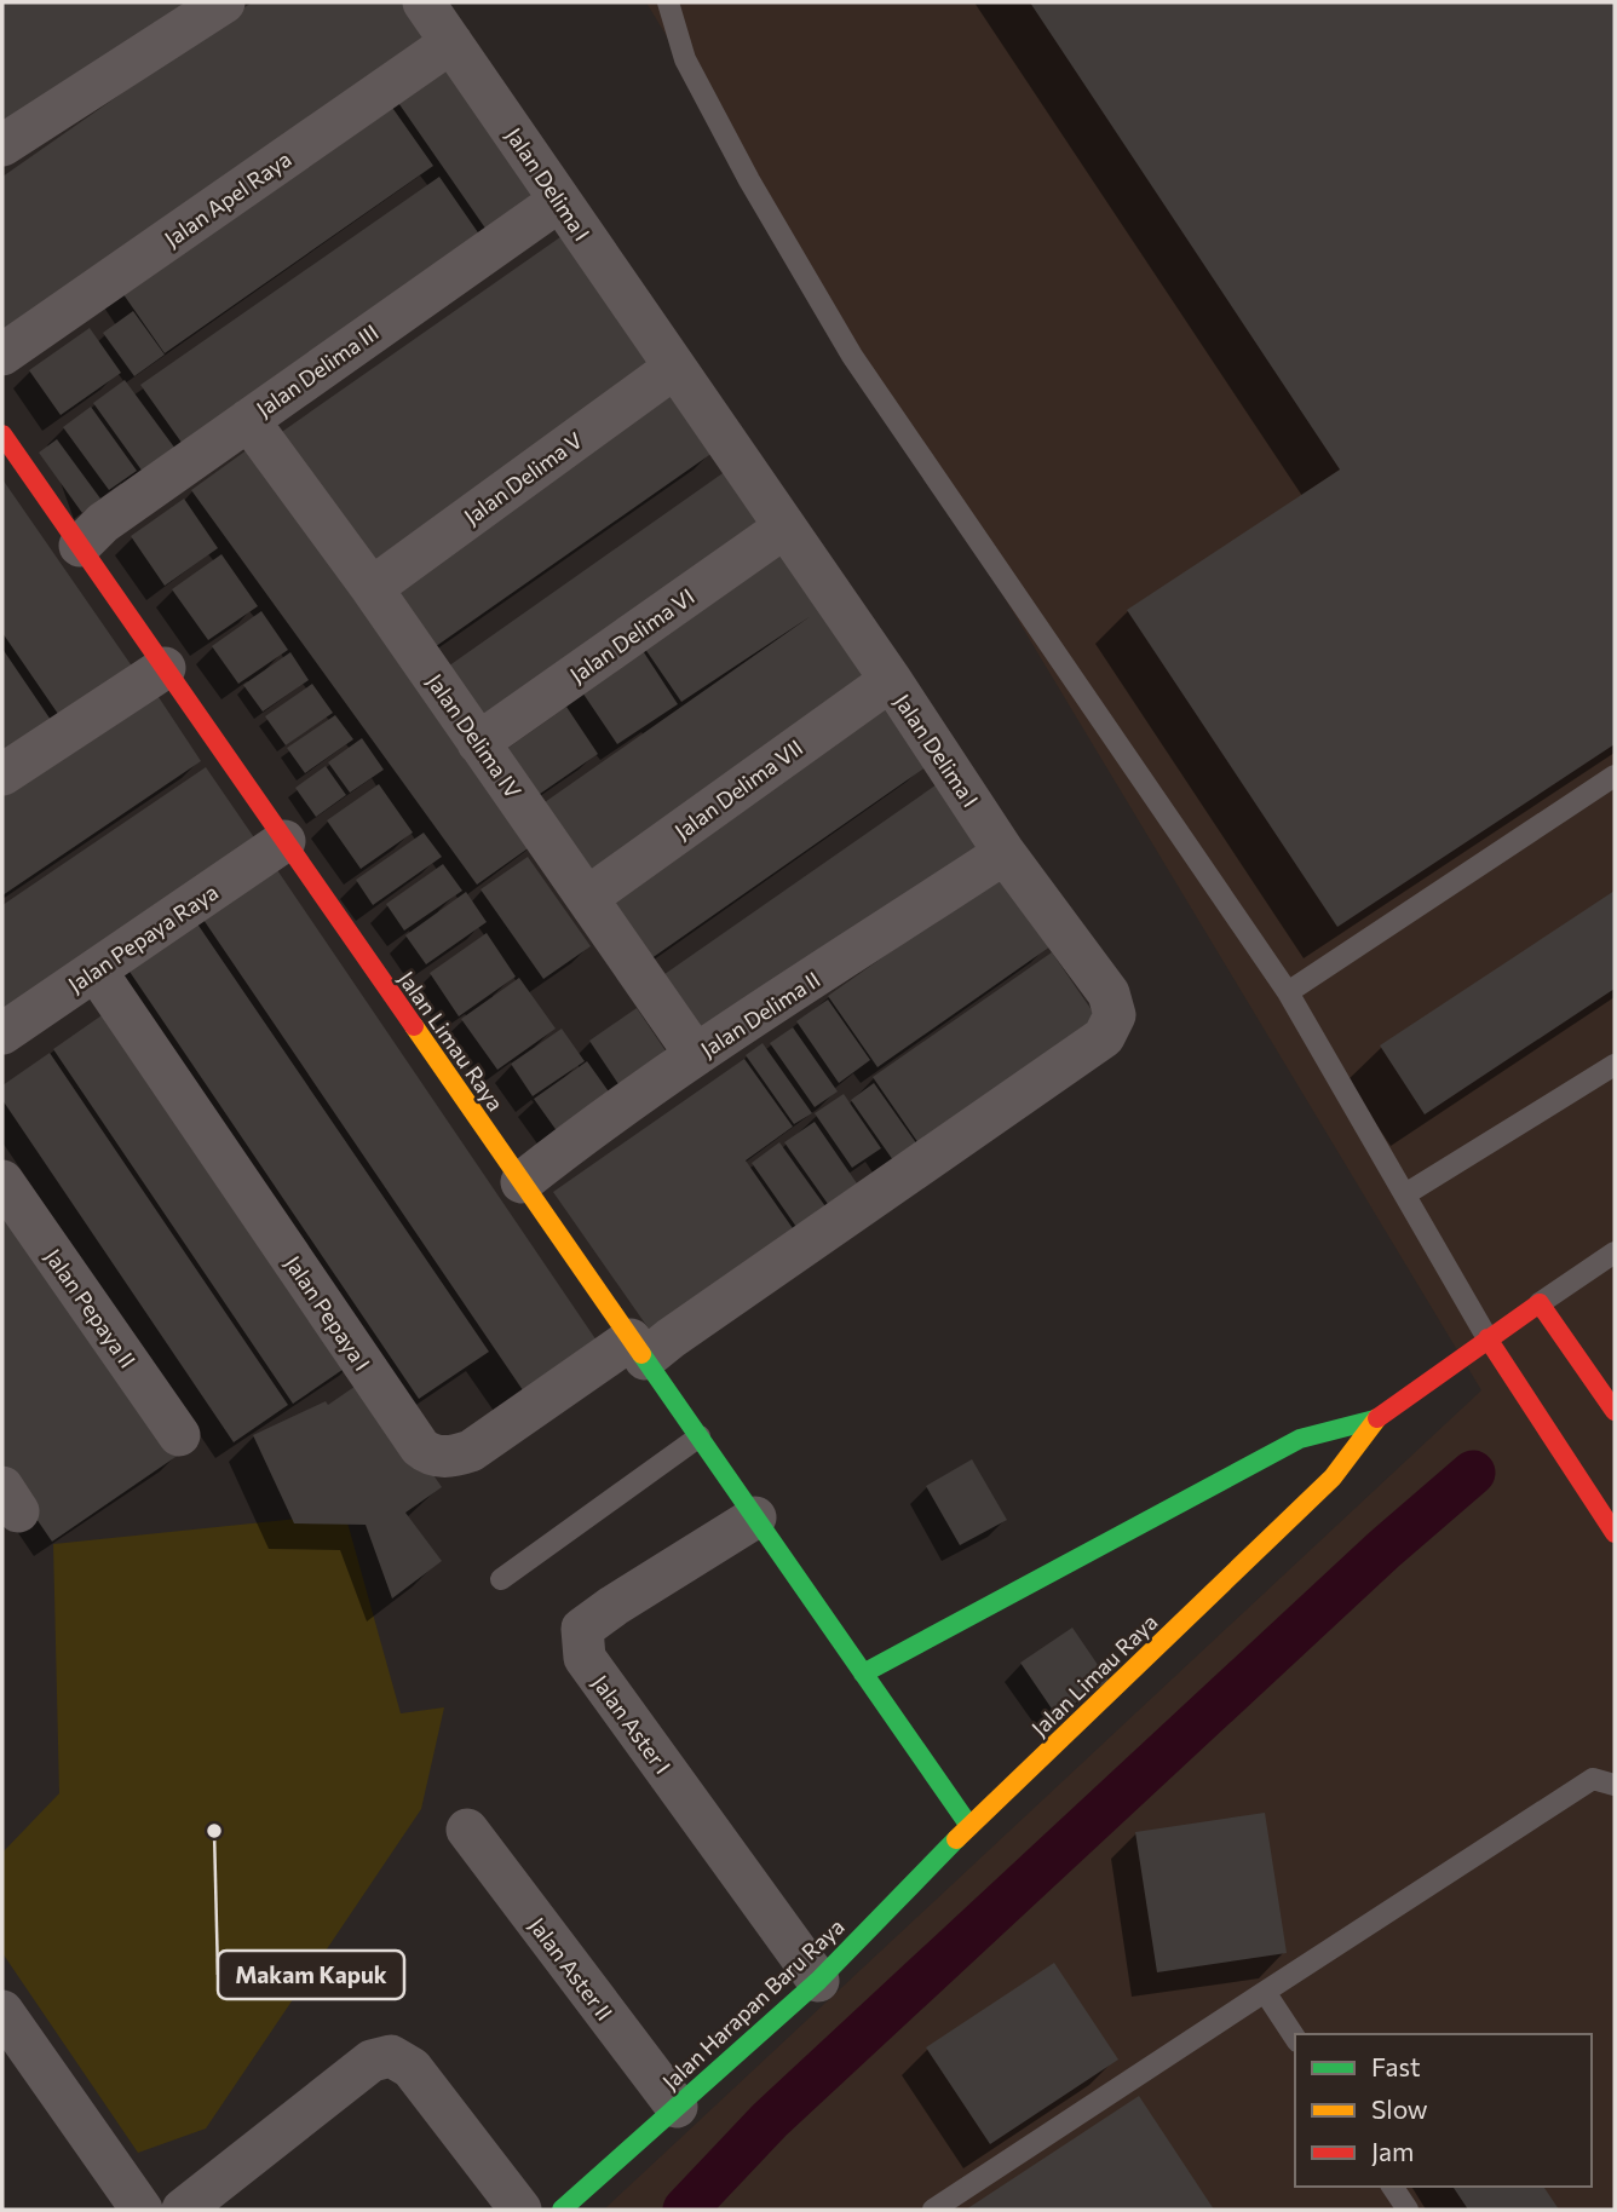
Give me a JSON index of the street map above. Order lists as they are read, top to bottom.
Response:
{
  "streets": {
    "street": [
      "Jalan Delima I",
      "Jalan Apel Raya",
      "Jalan Delima III",
      "Jalan Delima V",
      "Jalan Delima VI",
      "Jalan Delima IV",
      "Jalan Delima VII",
      "Jalan Pepaya Raya",
      "Jalan Delima II",
      "Jalan Limau Raya",
      "Jalan Pepaya II",
      "Jalan Pepaya I",
      "Jalan Aster I",
      "Jalan Aster II",
      "Jalan Harapan Baru Raya"
    ]
  },
  "crossings": [
    ["Jalan Delima I", "Jalan Apel Raya"],
    ["Jalan Delima I", "Jalan Delima III"],
    ["Jalan Delima I", "Jalan Delima V"],
    ["Jalan Delima I", "Jalan Delima VI"],
    ["Jalan Delima I", "Jalan Delima VII"],
    ["Jalan Delima I", "Jalan Delima II"],
    ["Jalan Delima I", "Jalan Limau Raya"],
    ["Jalan Delima I", "Jalan Pepaya I"],
    ["Jalan Delima III", "Jalan Delima IV"],
    ["Jalan Delima III", "Jalan Limau Raya"],
    ["Jalan Delima V", "Jalan Delima IV"],
    ["Jalan Delima VI", "Jalan Delima IV"],
    ["Jalan Delima IV", "Jalan Delima VII"],
    ["Jalan Delima IV", "Jalan Delima II"],
    ["Jalan Pepaya Raya", "Jalan Limau Raya"],
    ["Jalan Pepaya Raya", "Jalan Pepaya I"],
    ["Jalan Delima II", "Jalan Limau Raya"],
    ["Jalan Limau Raya", "Jalan Pepaya I"],
    ["Jalan Limau Raya", "Jalan Aster I"],
    ["Jalan Limau Raya", "Jalan Harapan Baru Raya"],
    ["Jalan Aster I", "Jalan Harapan Baru Raya"],
    ["Jalan Aster II", "Jalan Harapan Baru Raya"]
  ],
  "places": ["Makam Kapuk"],
  "legend": ["Fast", "Slow", "Jam"]
}
